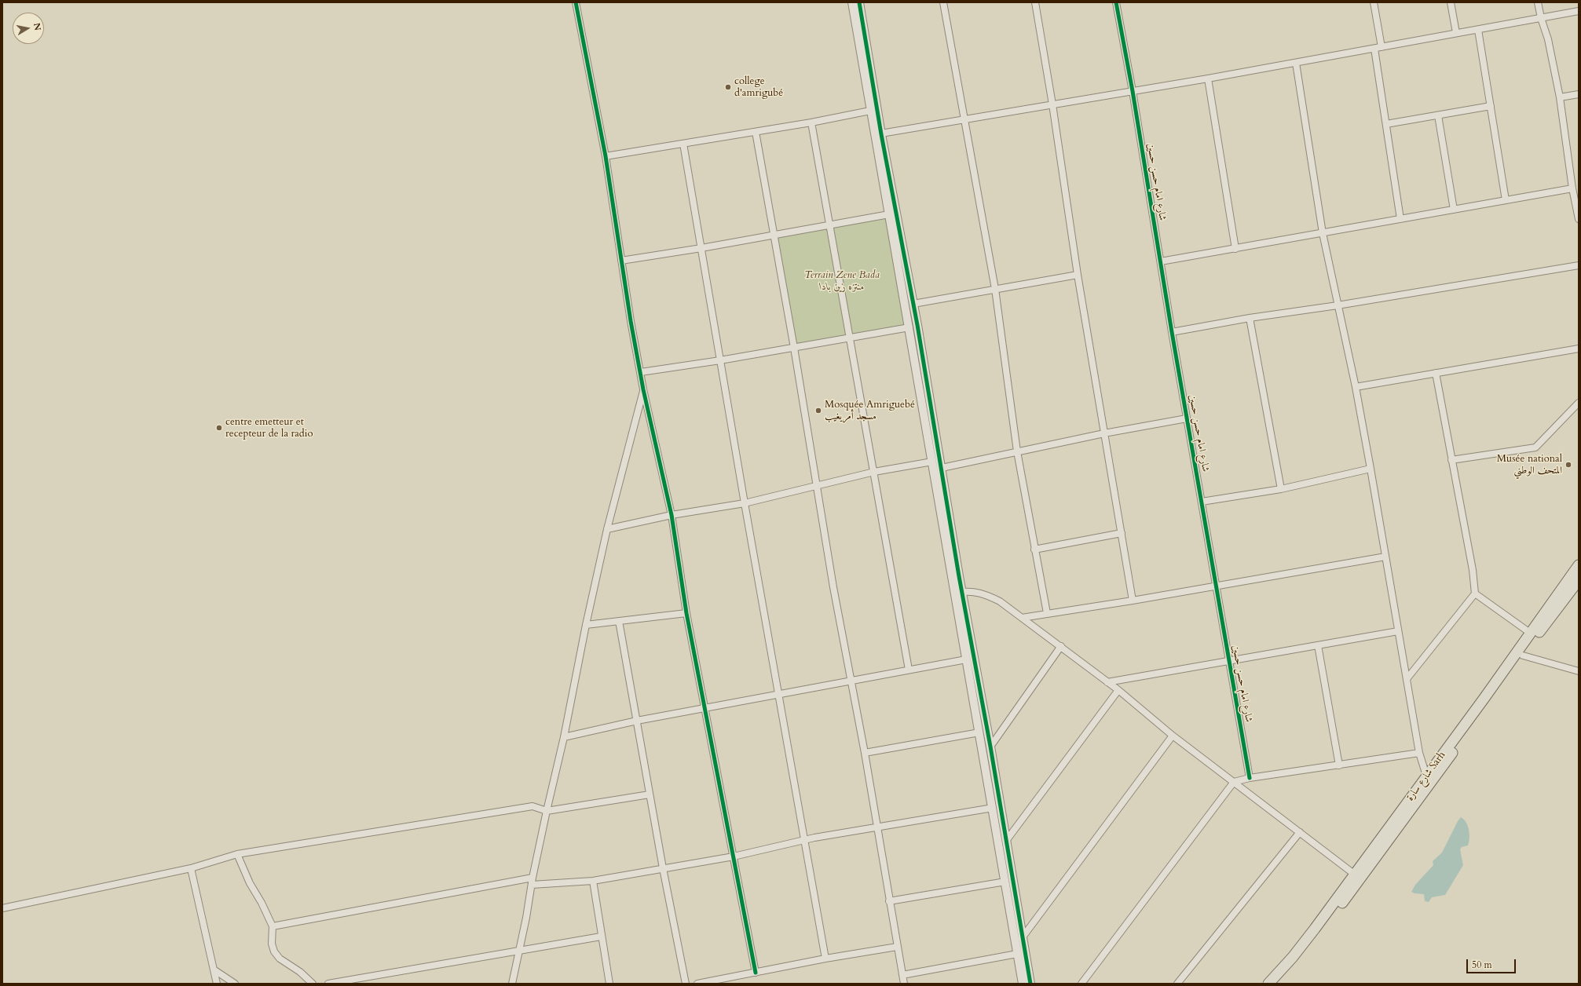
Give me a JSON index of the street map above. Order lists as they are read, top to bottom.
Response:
{
  "streets": {
    "highway": ["شارع سارة Sarh"],
    "street": ["شارع امام حسن حسين"]
  },
  "parks": ["Terrain Zene Bada منتزه زين بادا"],
  "places": [
    "college d'amrigubé",
    "Mosquée Amriguebé مسجد أمريغيب",
    "centre emetteur et recepteur de la radio",
    "Musée national المتحف الوطني"
  ],
  "scale_bar": "50 m",
  "north": "right"
}
